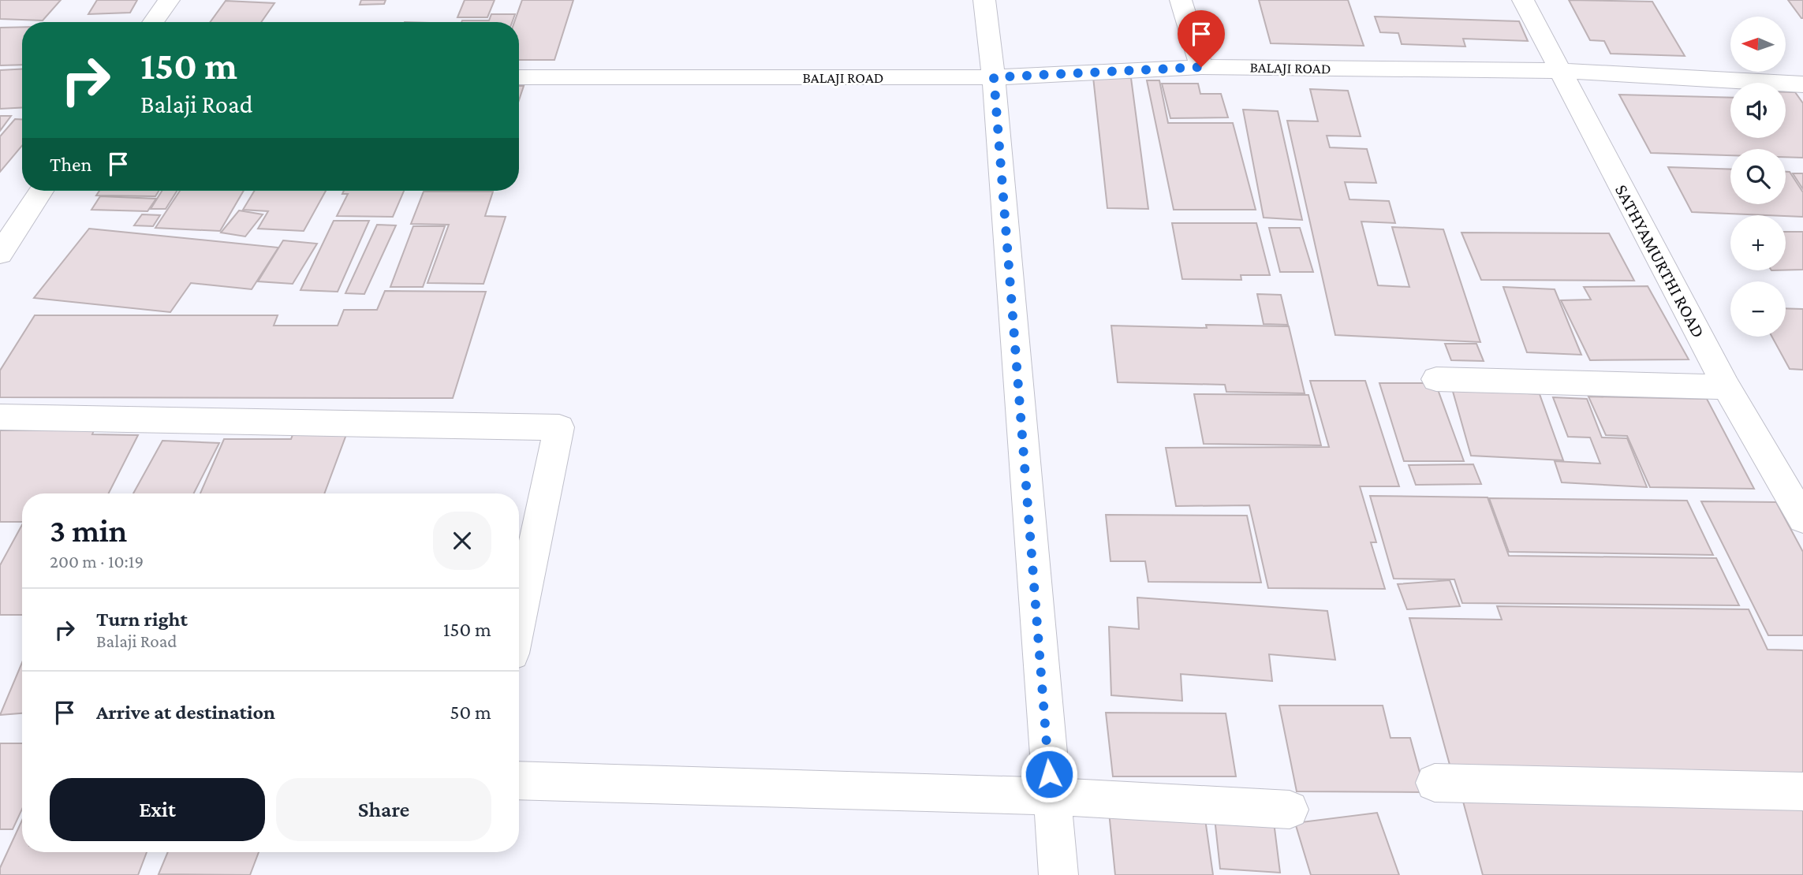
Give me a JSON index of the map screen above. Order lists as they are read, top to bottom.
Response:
{
  "streets": {
    "street": ["BALAJI ROAD", "SATHYAMURTHI ROAD"]
  },
  "crossings": [
    ["BALAJI ROAD", "SATHYAMURTHI ROAD"]
  ],
  "north": "left",
  "page": {
    "map_buttons": ["+", "−"],
    "turn": ["150 m", "Balaji Road"],
    "then": "Then",
    "heading": ["3 min", "200 m · 10:19"],
    "list": [
      {
        "name": "Turn right",
        "note": "Balaji Road",
        "value": "150 m"
      },
      {
        "name": "Arrive at destination",
        "value": "50 m"
      }
    ],
    "buttons": ["Exit", "Share"]
  }
}
